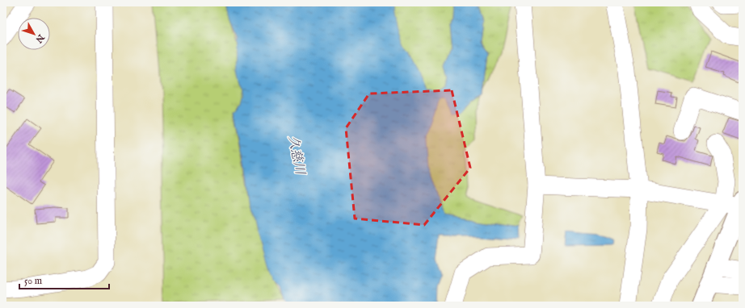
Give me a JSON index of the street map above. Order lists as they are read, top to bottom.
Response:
{
  "water": ["久慈川"],
  "scale_bar": "50 m",
  "north": "bottom right"
}
